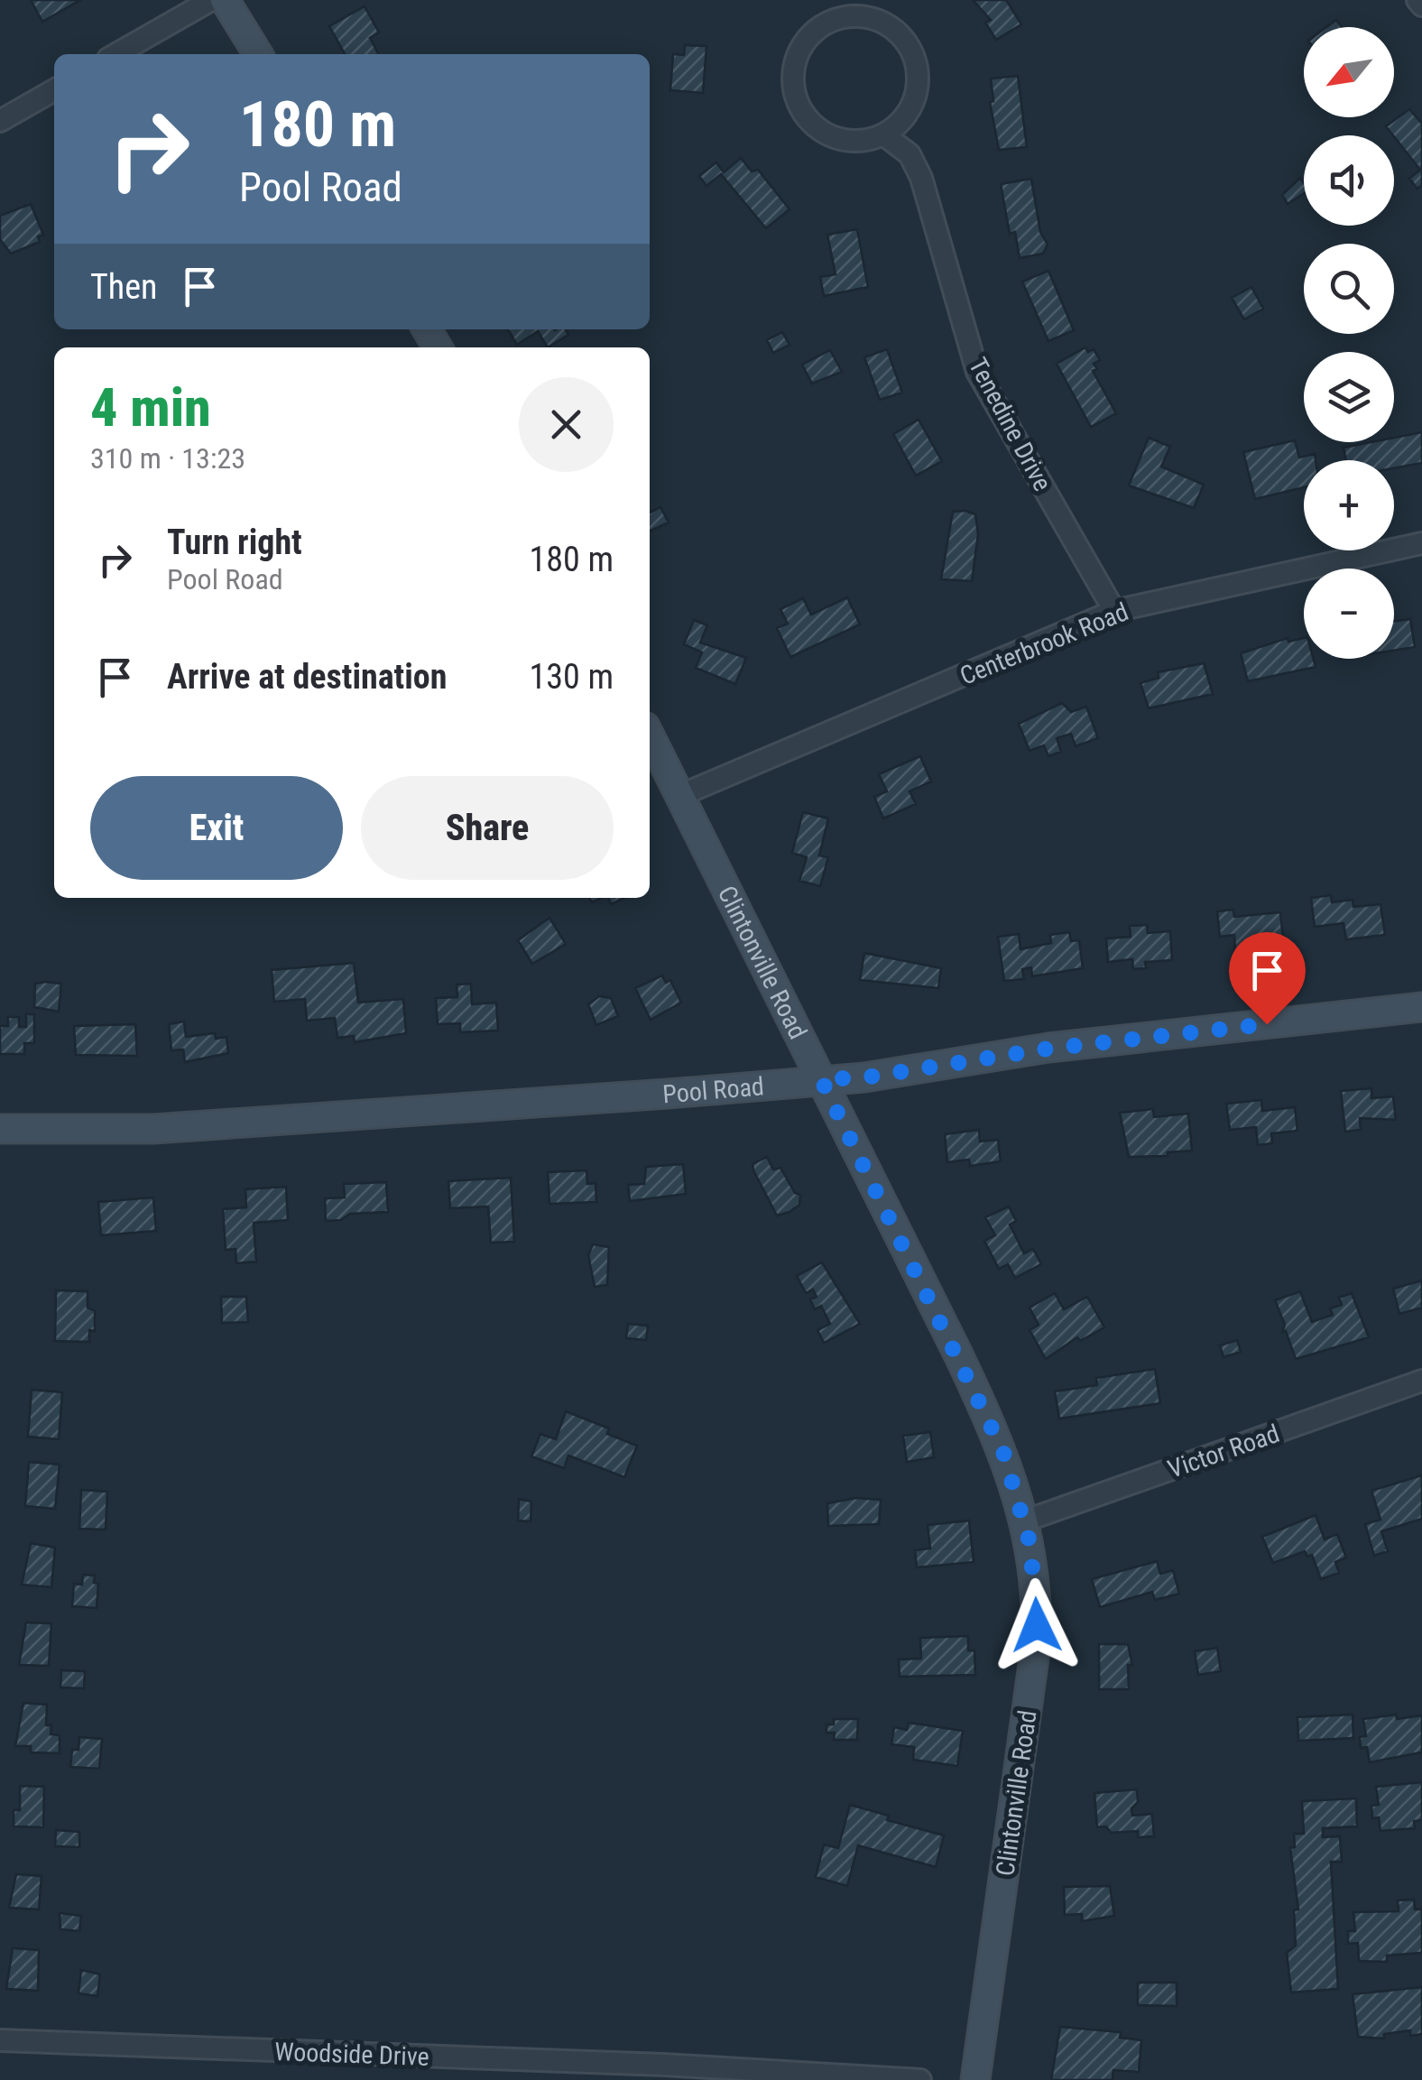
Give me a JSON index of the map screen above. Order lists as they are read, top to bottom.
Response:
{
  "streets": {
    "main road": ["Clintonville Road", "Pool Road"],
    "street": [
      "Tenedine Drive",
      "Centerbrook Road",
      "Victor Road",
      "Woodside Drive"
    ]
  },
  "crossings": [
    ["Tenedine Drive", "Centerbrook Road"],
    ["Centerbrook Road", "Clintonville Road"],
    ["Clintonville Road", "Pool Road"],
    ["Clintonville Road", "Victor Road"]
  ],
  "north": "bottom left",
  "page": {
    "map_buttons": ["+", "−"],
    "turn": ["180 m", "Pool Road"],
    "then": "Then",
    "heading": ["4 min", "310 m · 13:23"],
    "list": [
      {
        "name": "Turn right",
        "note": "Pool Road",
        "value": "180 m"
      },
      {
        "name": "Arrive at destination",
        "value": "130 m"
      }
    ],
    "buttons": ["Exit", "Share"]
  }
}
